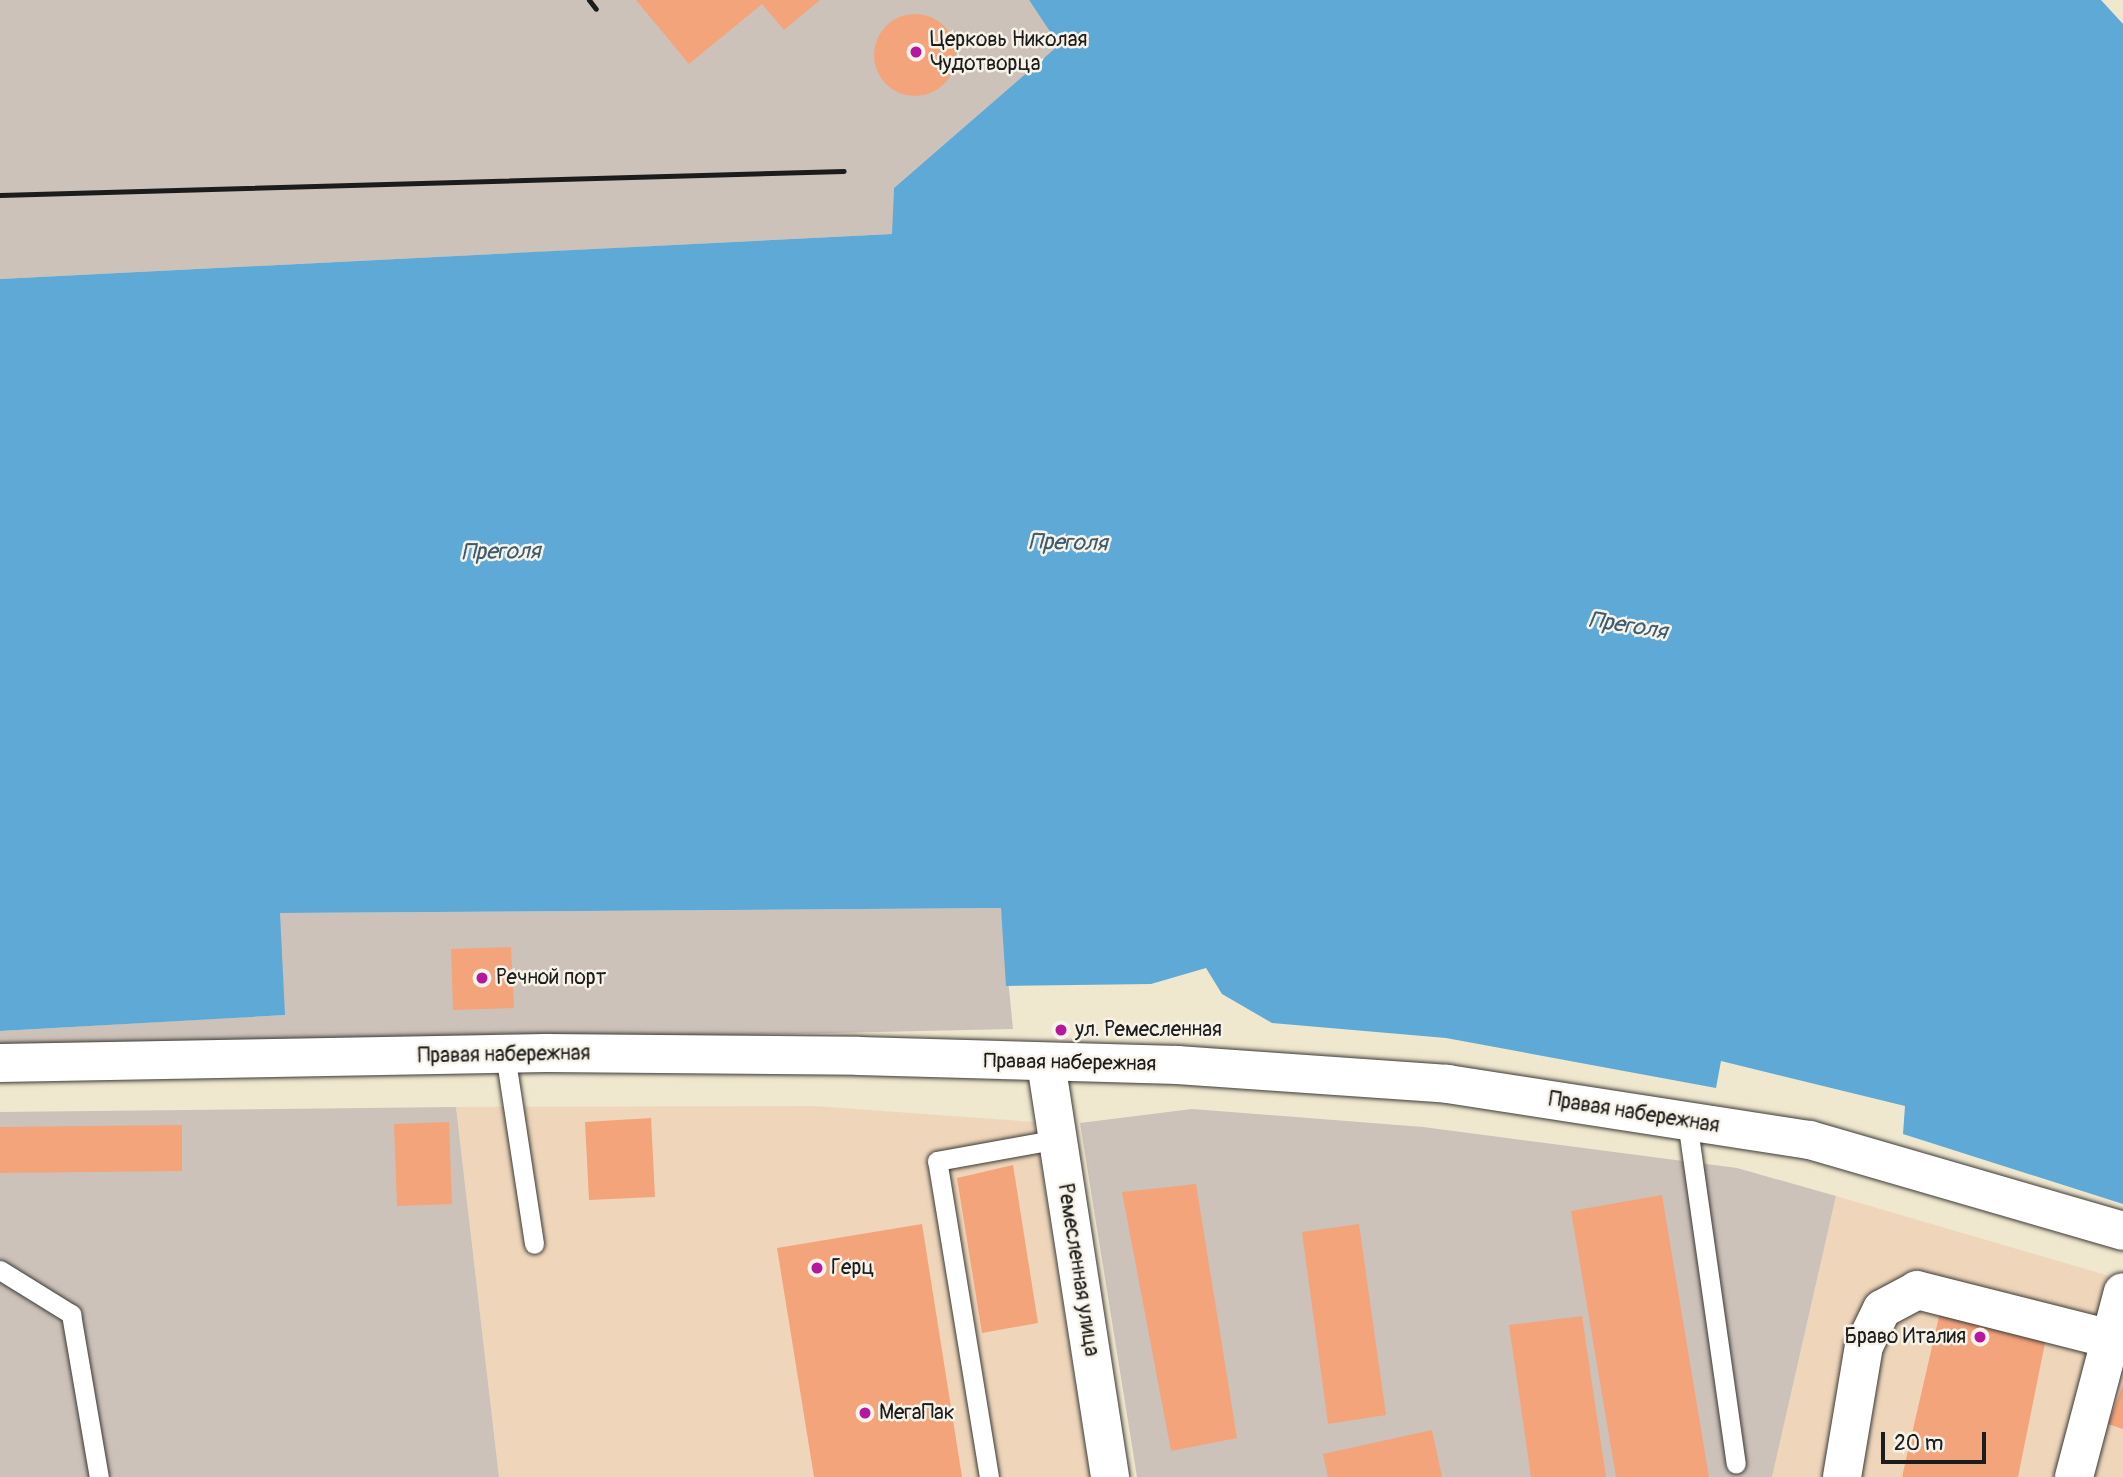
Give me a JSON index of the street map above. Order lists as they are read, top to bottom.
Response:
{
  "streets": {
    "main road": ["Правая набережная", "Ремесленная улица"]
  },
  "crossings": [
    ["Правая набережная", "Ремесленная улица"]
  ],
  "water": ["Преголя"],
  "places": [
    "Церковь Николая Чудотворца",
    "Речной порт",
    "ул. Ремесленная",
    "Герц",
    "Браво Италия",
    "МегаПак"
  ],
  "scale_bar": "20 m"
}
